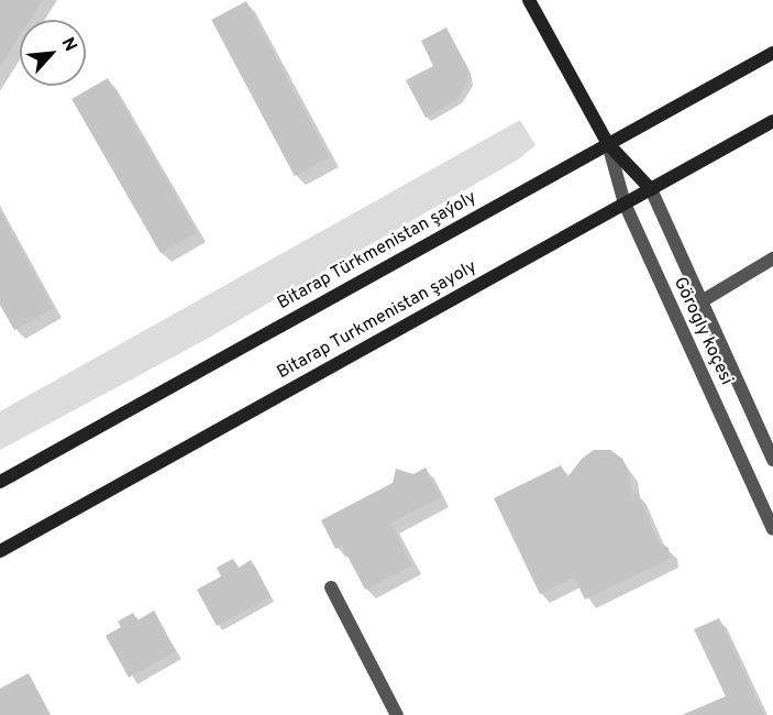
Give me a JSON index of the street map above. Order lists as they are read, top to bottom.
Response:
{
  "streets": {
    "main road": ["Bitarap Türkmenistan şaýoly", "Bitarap Turkmenistan şayoly", "Görogly koçesi"]
  },
  "crossings": [
    ["Bitarap Türkmenistan şaýoly", "Görogly koçesi"],
    ["Bitarap Turkmenistan şayoly", "Görogly koçesi"]
  ],
  "north": "top right"
}
